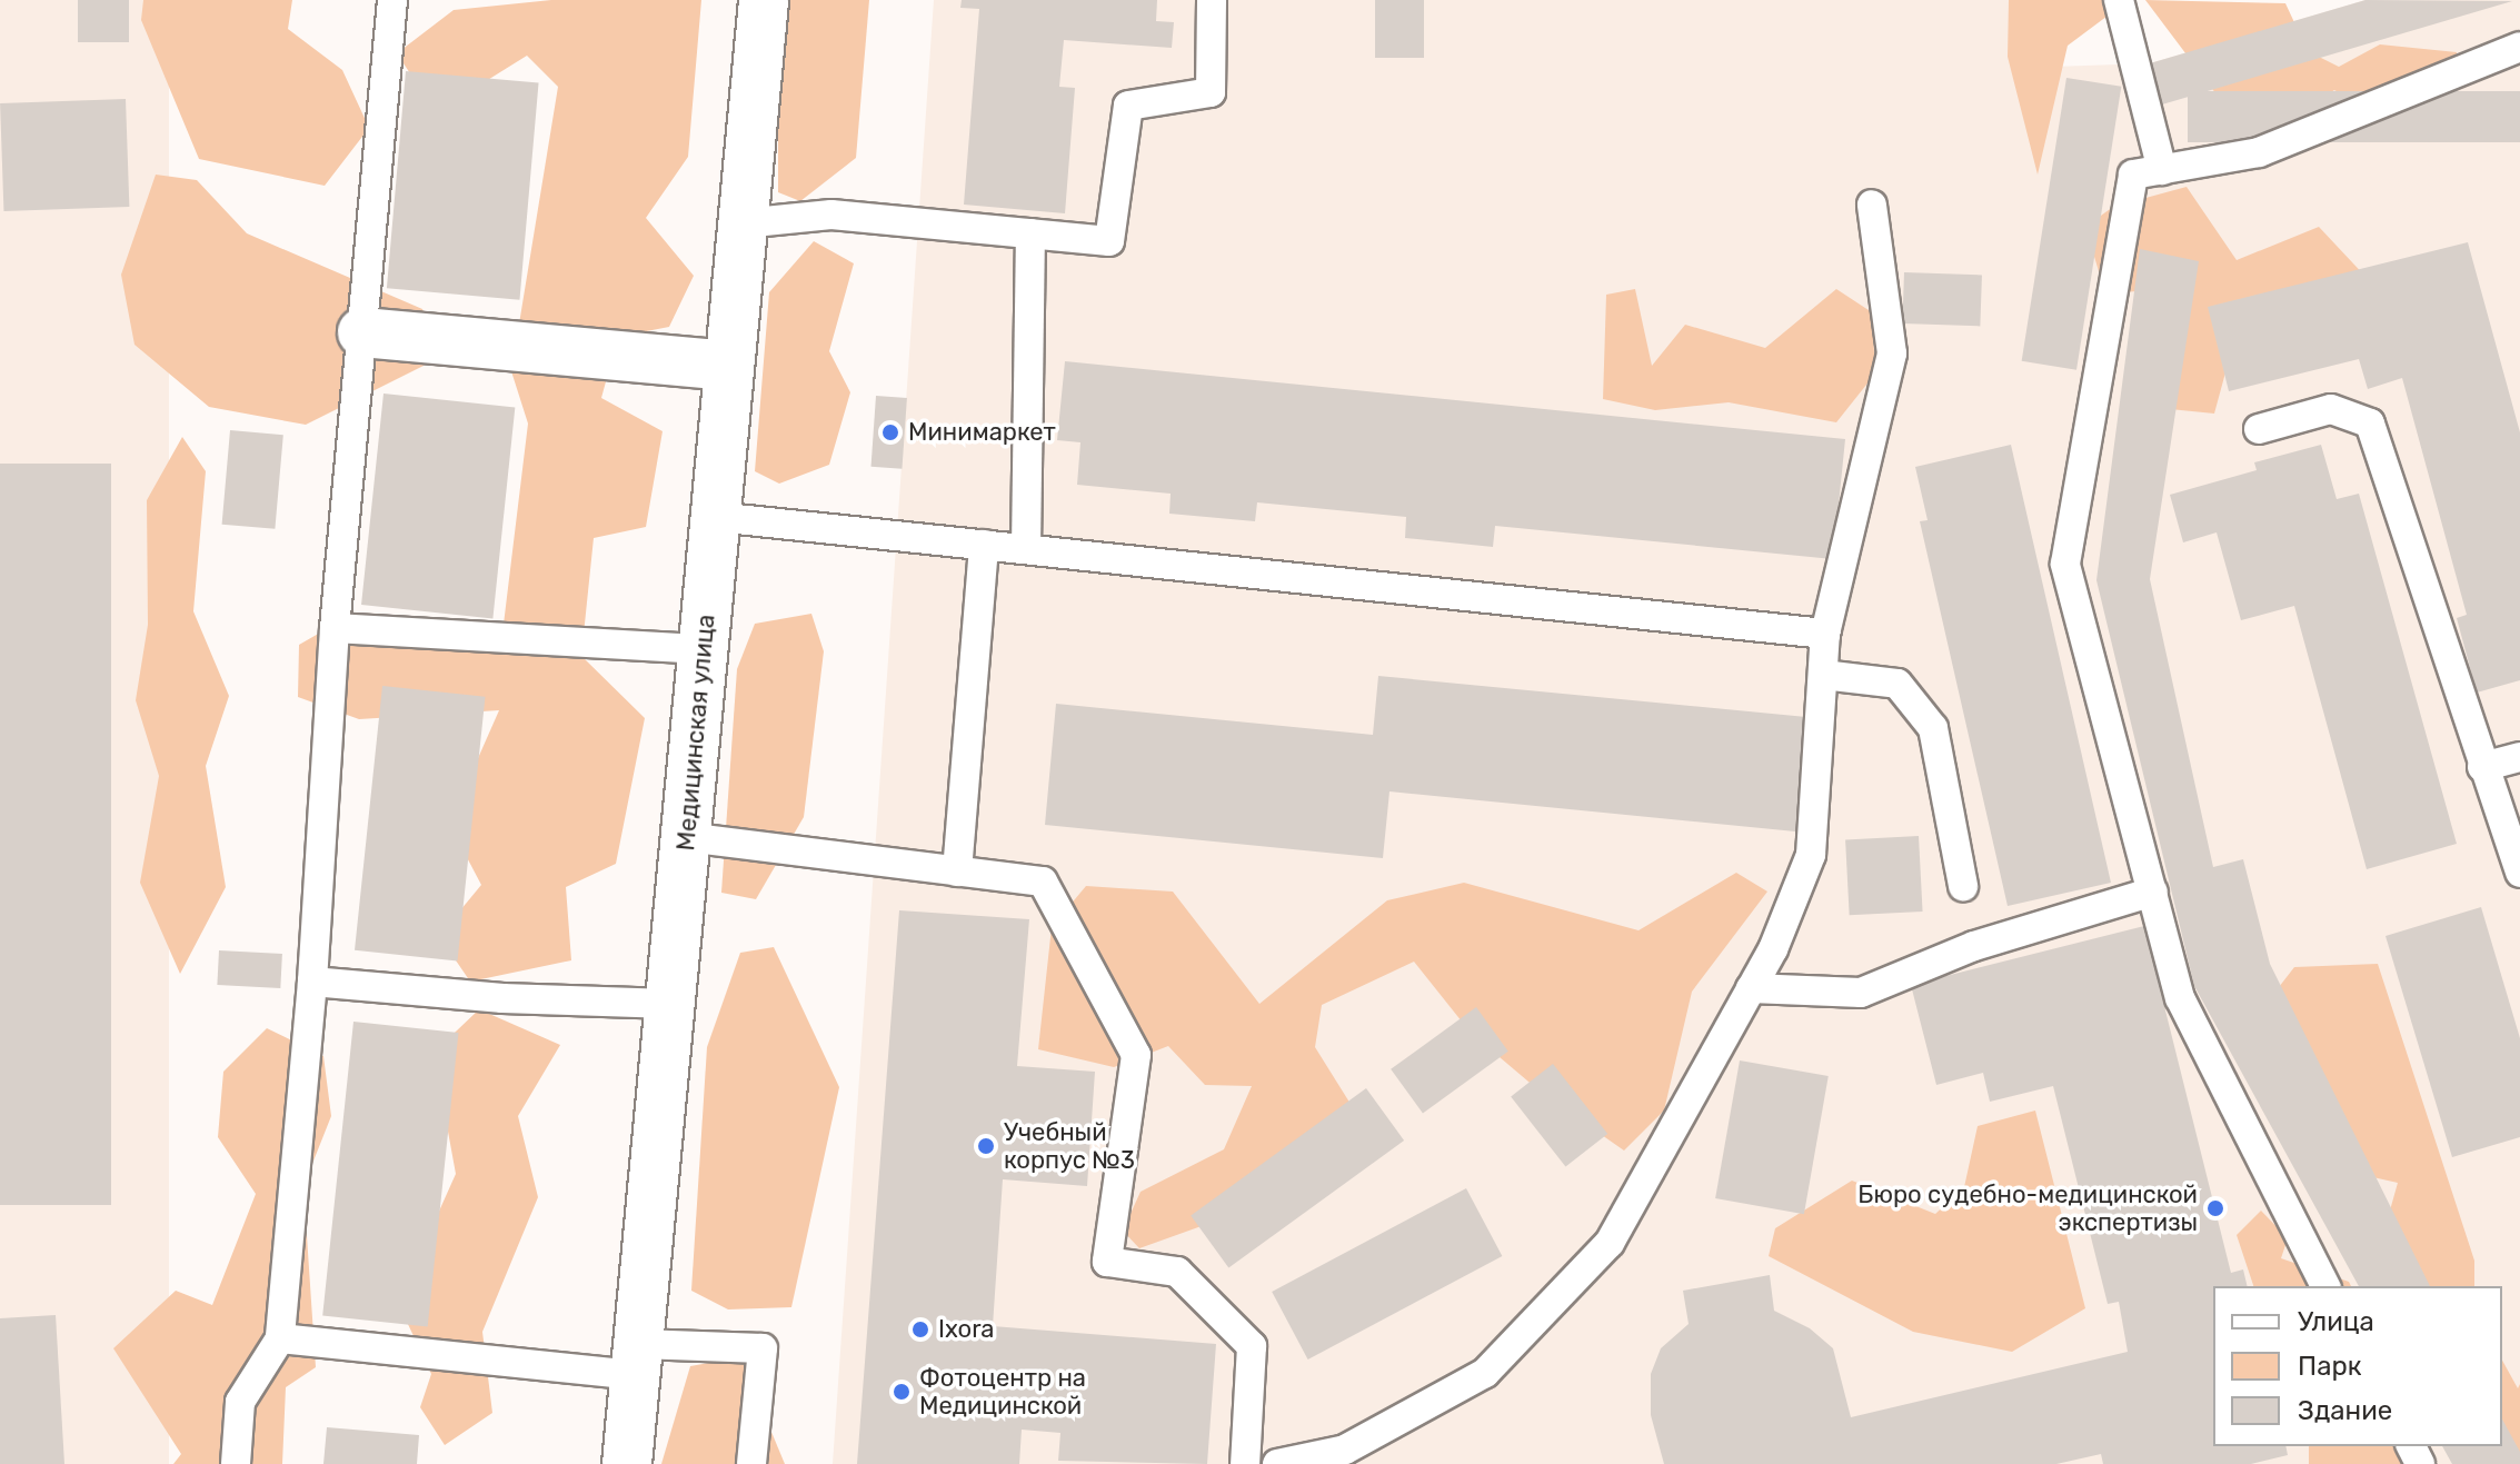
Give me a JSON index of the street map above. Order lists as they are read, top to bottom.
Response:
{
  "streets": {
    "street": ["Медицинская улица"]
  },
  "places": [
    "Минимаркет",
    "Учебный корпус №3",
    "Бюро судебно-медицинской экспертизы",
    "Ixora",
    "Фотоцентр на Медицинской"
  ],
  "legend": ["Улица", "Парк", "Здание"]
}
